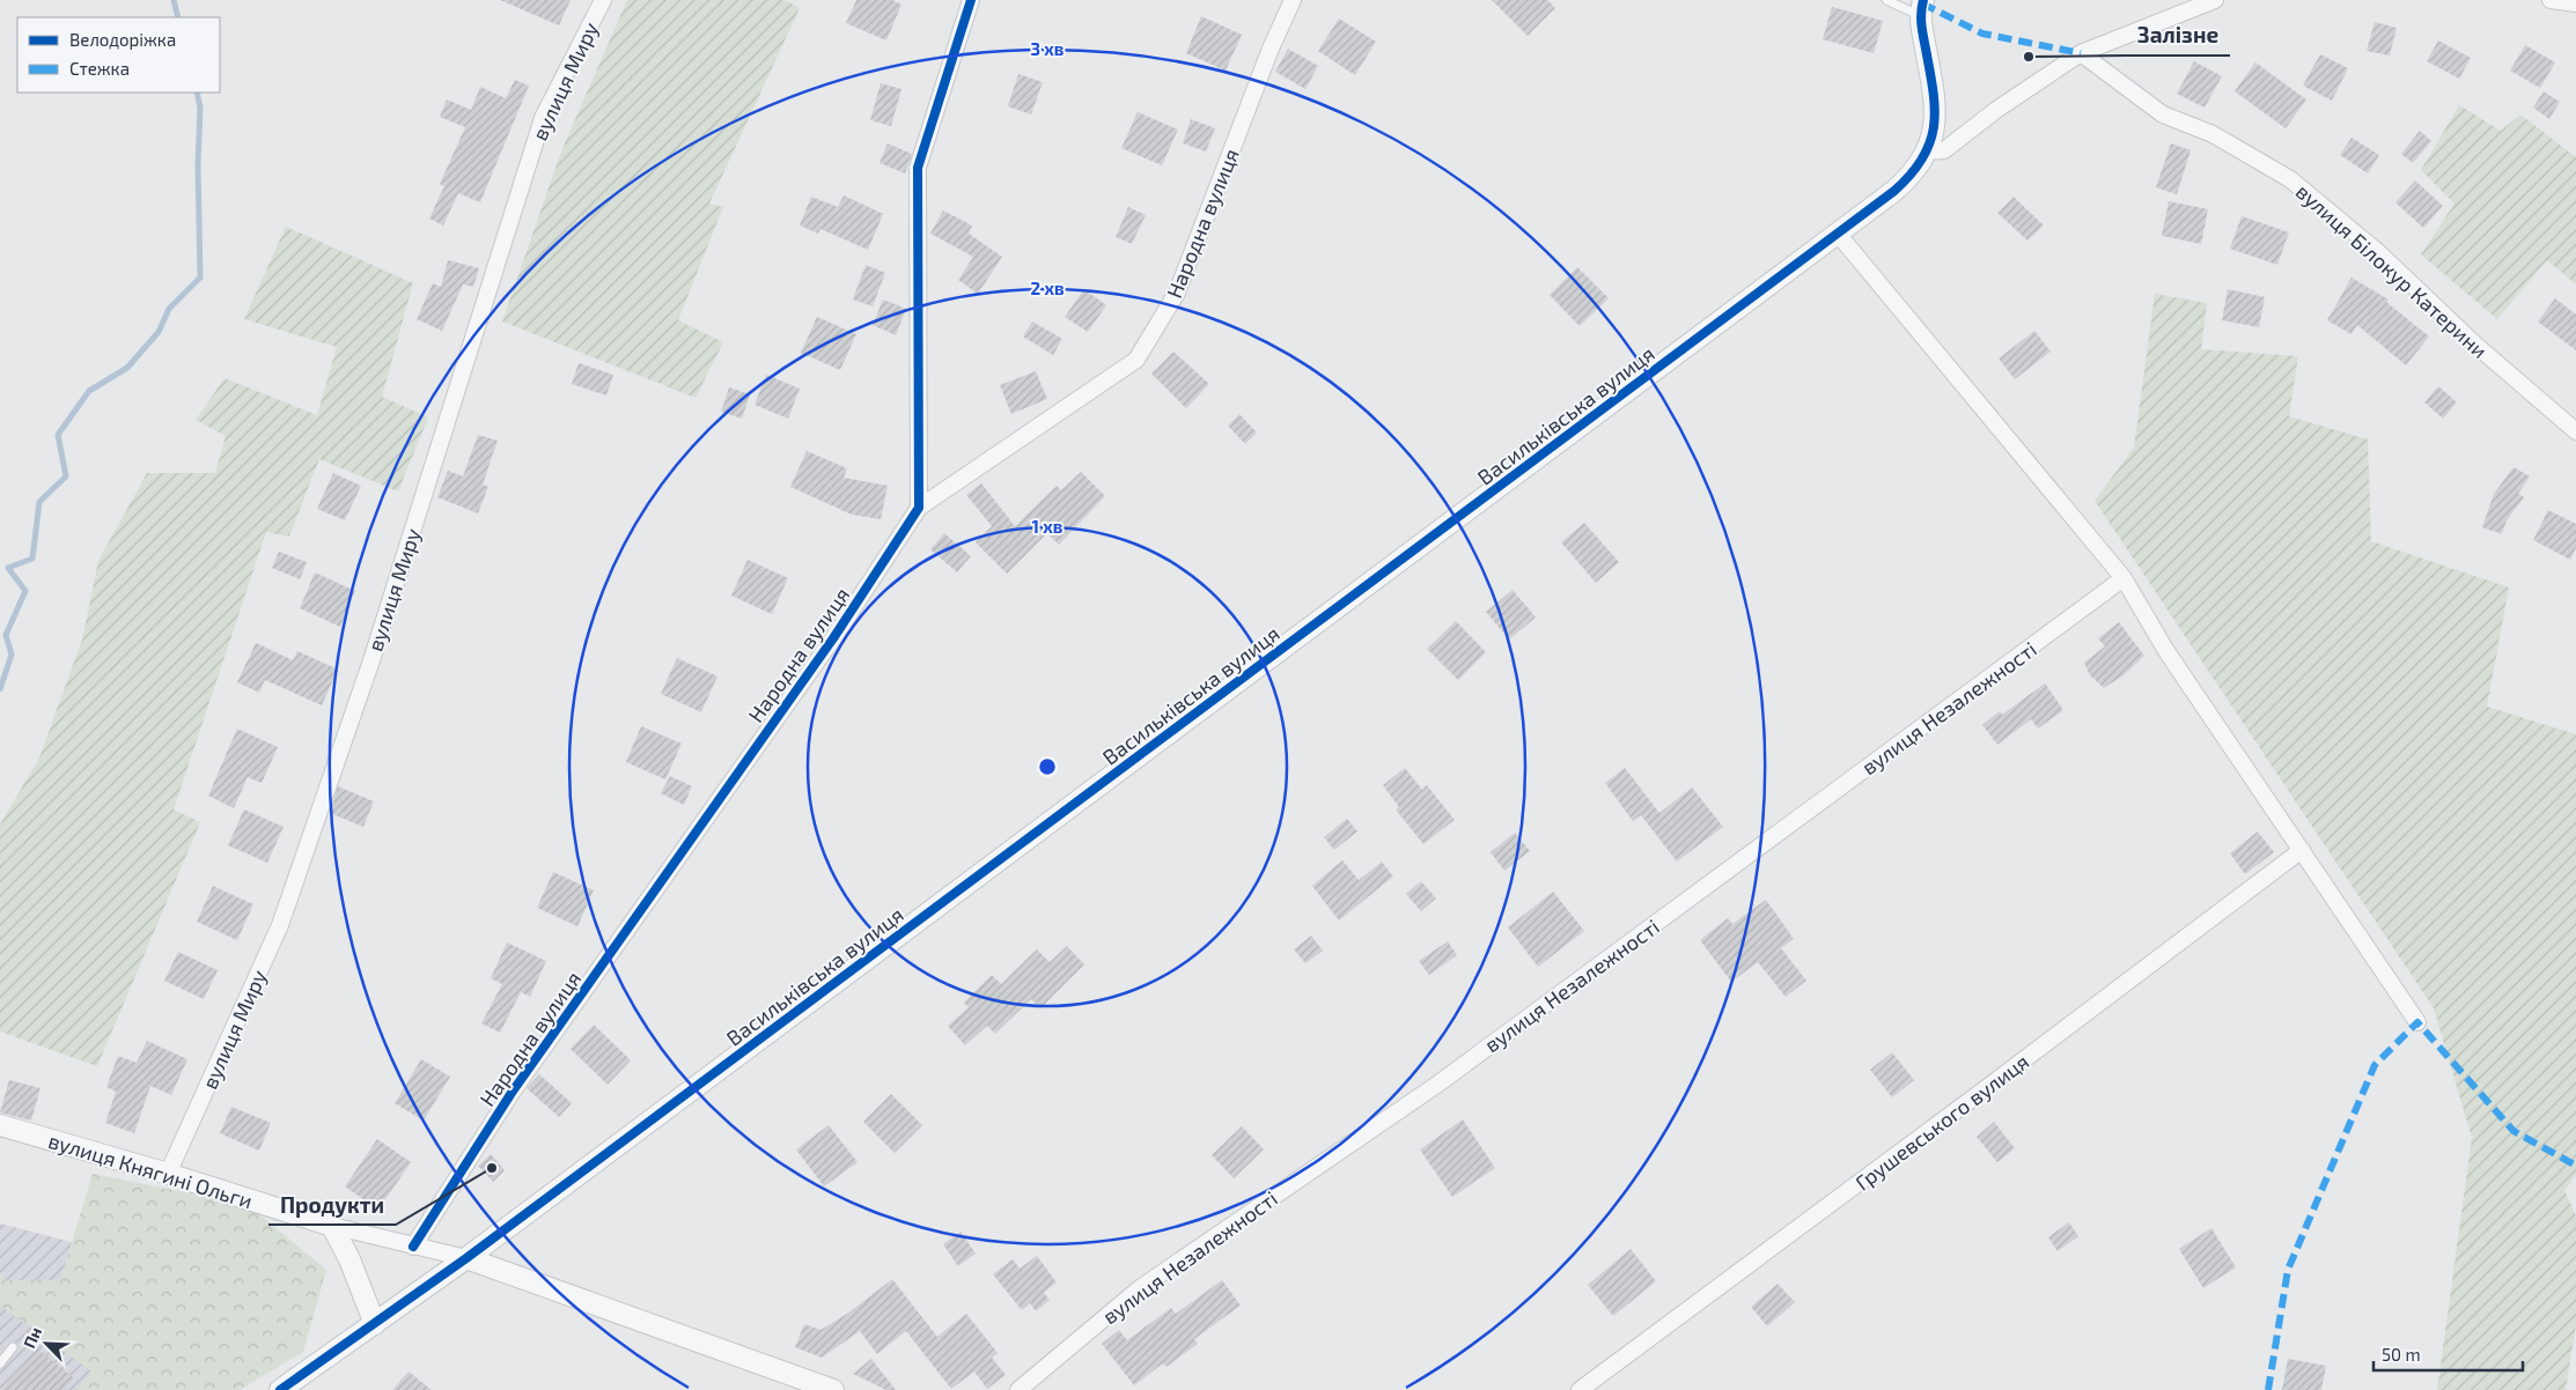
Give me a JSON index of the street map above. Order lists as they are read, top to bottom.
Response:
{
  "streets": {
    "street": [
      "вулиця Миру",
      "Народна вулиця",
      "вулиця Білокур Катерини",
      "Васильківська вулиця",
      "вулиця Незалежності",
      "Грушевського вулиця",
      "вулиця Княгині Ольги"
    ]
  },
  "crossings": [
    ["вулиця Миру", "вулиця Княгині Ольги"]
  ],
  "places": ["Залізне", "Продукти"],
  "legend": ["Велодоріжка", "Стежка"],
  "scale_bar": "50 m",
  "north": "top left",
  "rings": ["3 хв", "2 хв", "1 хв"]
}
